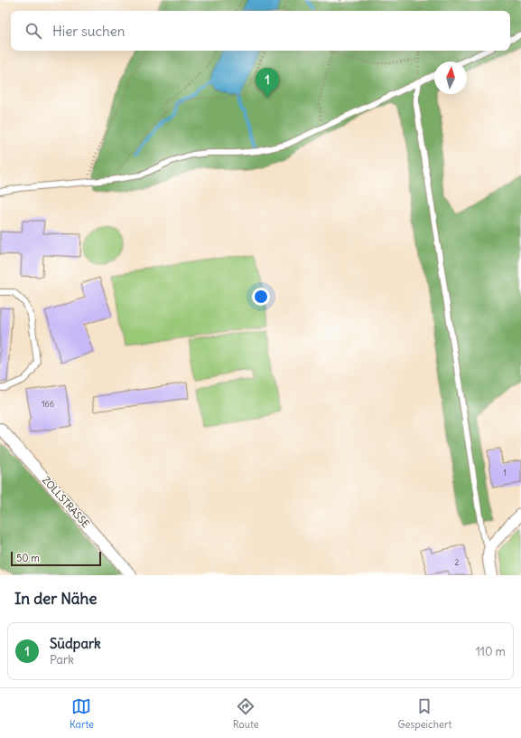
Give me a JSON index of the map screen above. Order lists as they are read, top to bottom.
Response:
{
  "streets": {
    "street": ["ZOLLSTRASSE"]
  },
  "house_numbers": ["166", "1", "2"],
  "scale_bar": "50 m",
  "north": "top",
  "page": {
    "search": "Hier suchen",
    "pins": "1",
    "scale": "50 m",
    "heading": "In der Nähe",
    "list": [
      {
        "mark": "1",
        "name": "Südpark",
        "note": "Park",
        "value": "110 m"
      }
    ],
    "nav": ["Karte", "Route", "Gespeichert"]
  }
}
